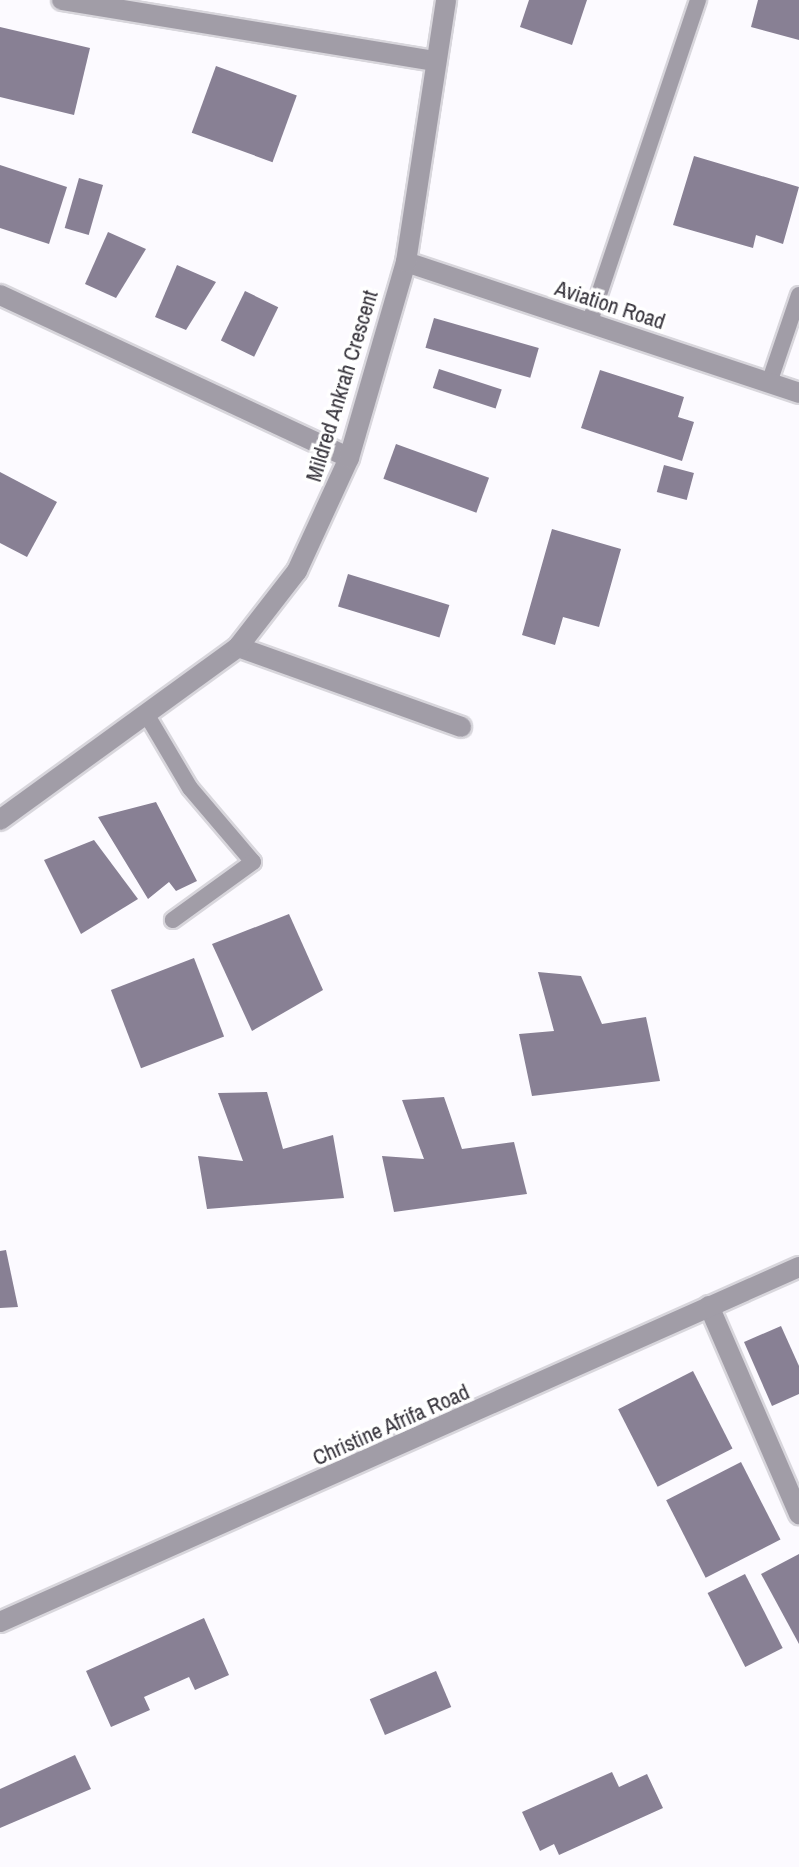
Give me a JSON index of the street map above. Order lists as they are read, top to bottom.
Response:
{
  "streets": {
    "street": ["Aviation Road", "Mildred Ankrah Crescent", "Christine Afrifa Road"]
  },
  "crossings": [
    ["Aviation Road", "Mildred Ankrah Crescent"]
  ]
}
